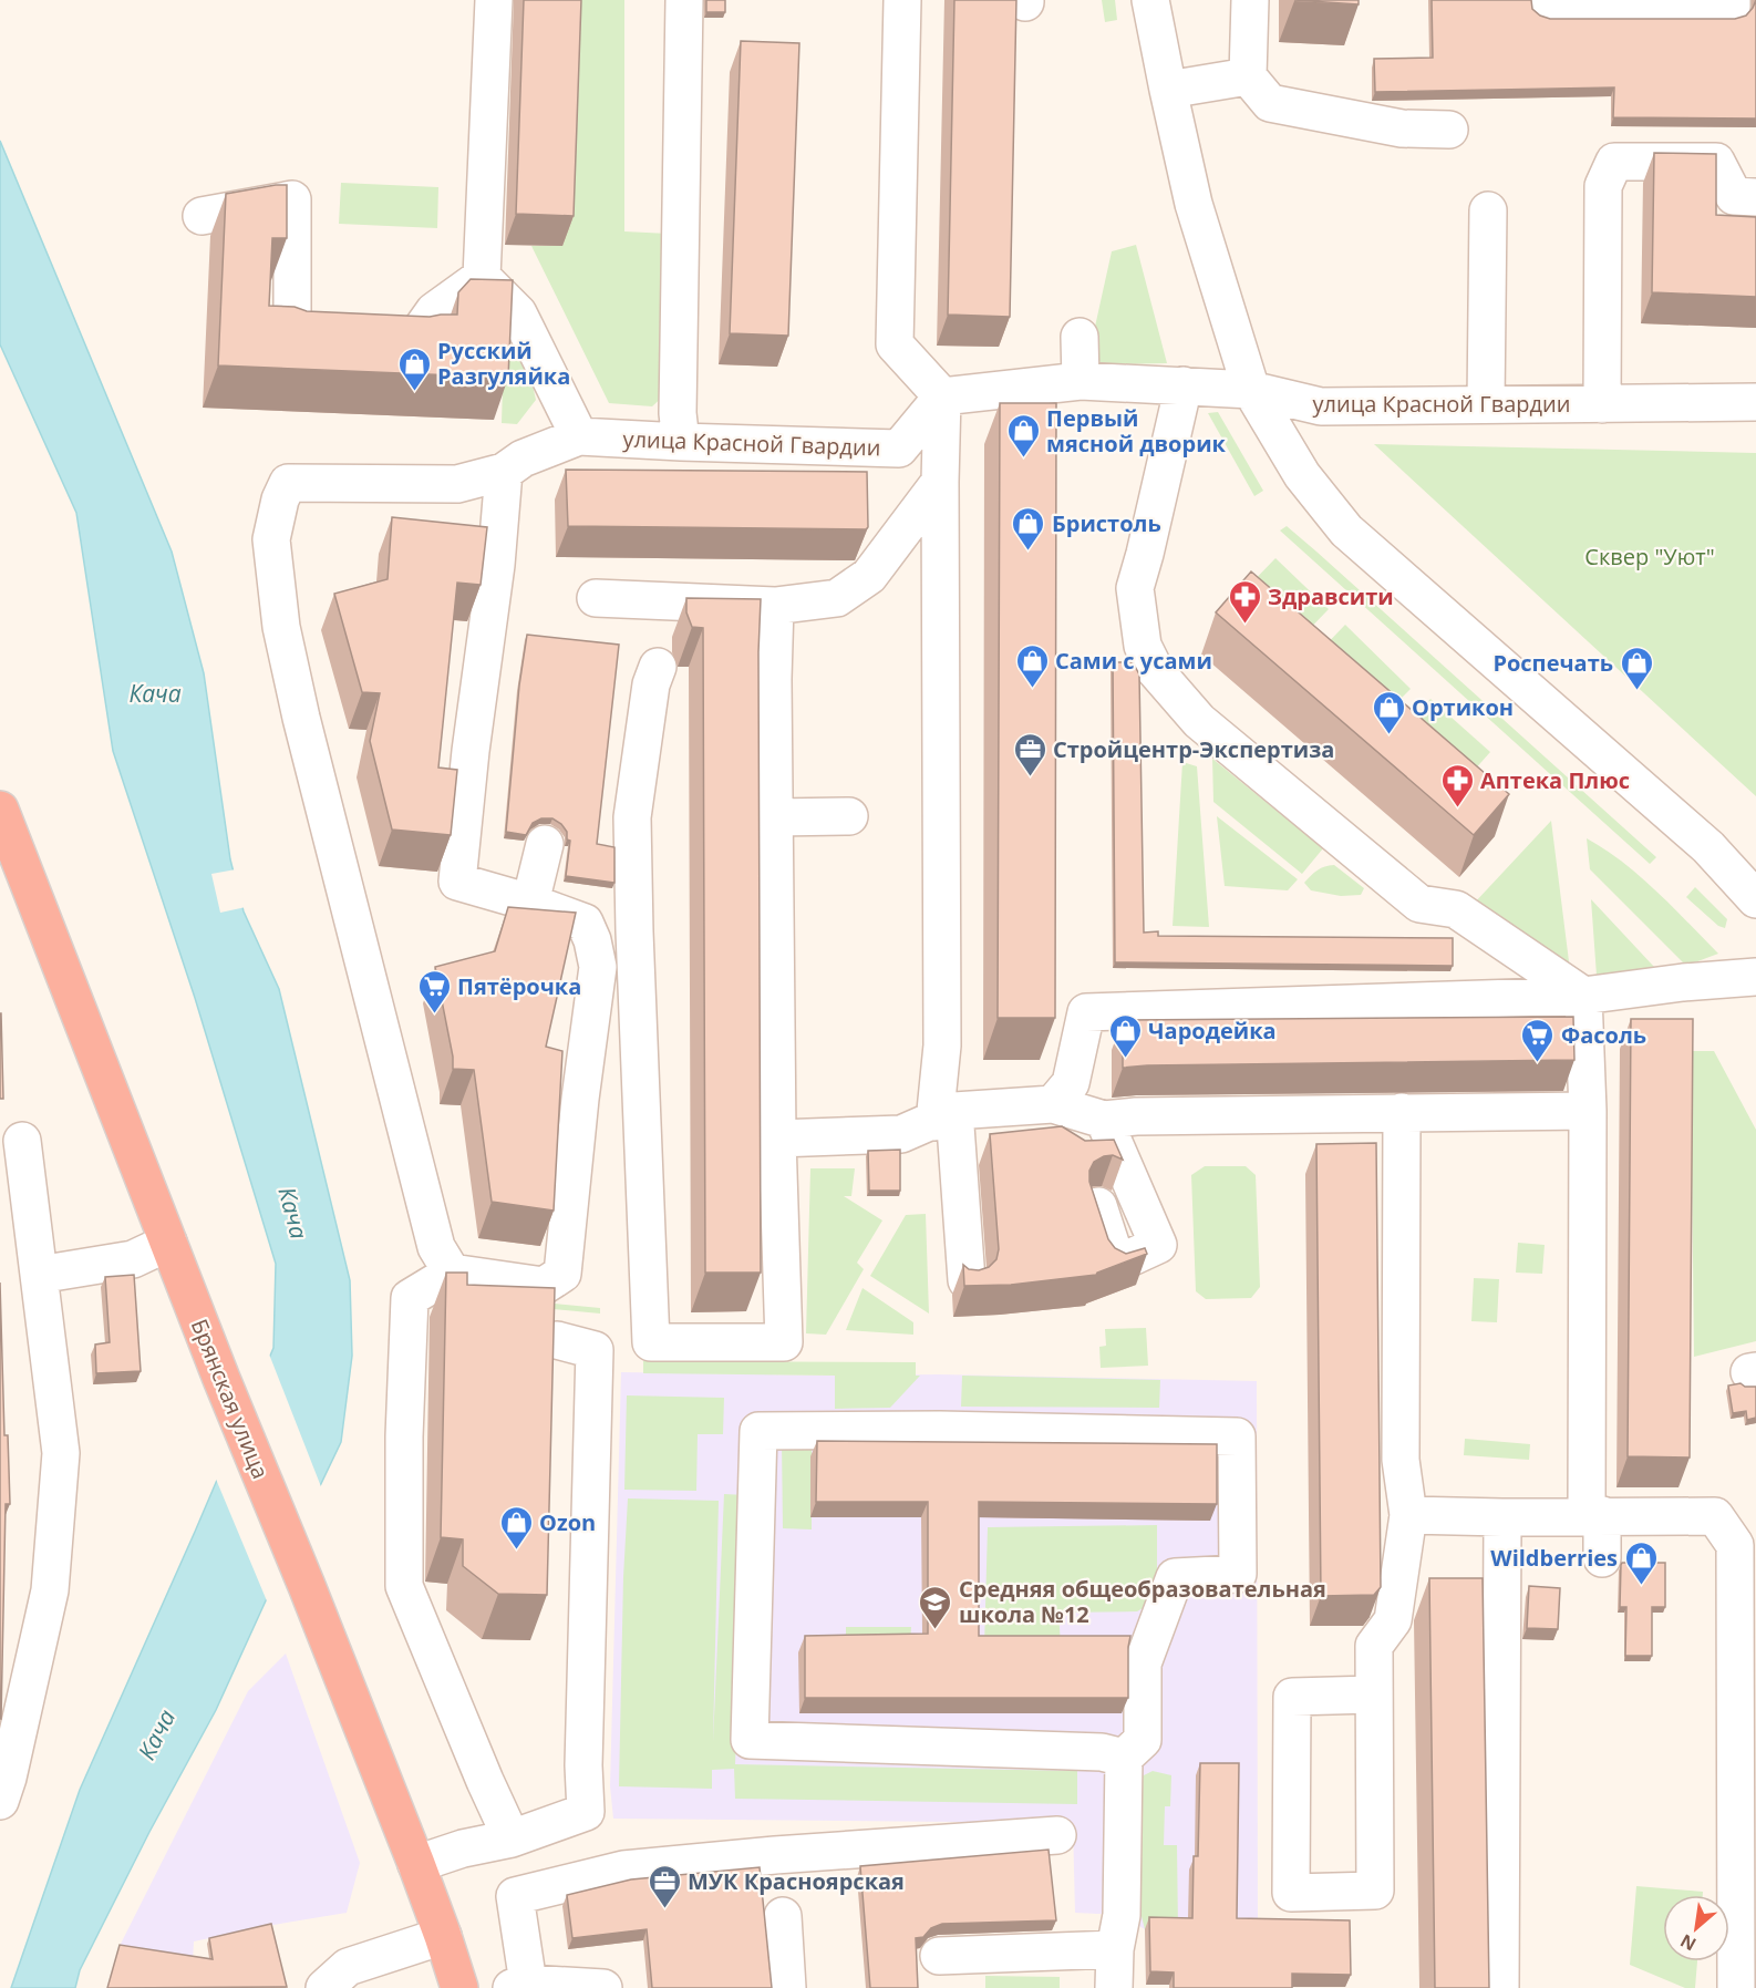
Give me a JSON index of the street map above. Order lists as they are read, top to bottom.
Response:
{
  "streets": {
    "highway": ["Брянская улица"],
    "street": ["улица Красной Гвардии"]
  },
  "water": ["Кача"],
  "parks": ["Сквер \"Уют\""],
  "places": {
    "shop": [
      "Русский Разгуляйка",
      "Первый мясной дворик",
      "Бристоль",
      "Сами с усами",
      "Роспечать",
      "Ортикон",
      "Чародейка",
      "Ozon",
      "Wildberries"
    ],
    "pharmacy": ["Здравсити", "Аптека Плюс"],
    "office": ["Стройцентр-Экспертиза", "МУК Красноярская"],
    "supermarket": ["Пятёрочка", "Фасоль"],
    "school or university": ["Средняя общеобразовательная школа №12"]
  },
  "north": "bottom left"
}
